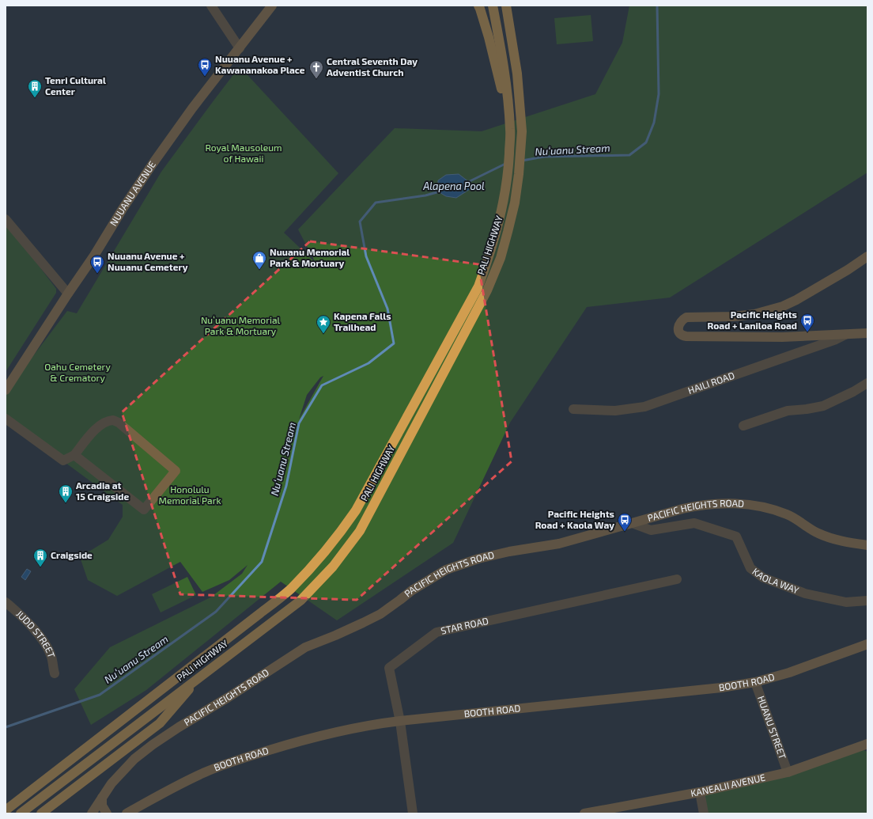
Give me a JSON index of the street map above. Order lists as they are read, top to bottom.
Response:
{
  "streets": {
    "highway": ["PALI HIGHWAY"],
    "street": [
      "NUUANU AVENUE",
      "HAILI ROAD",
      "PACIFIC HEIGHTS ROAD",
      "KAOLA WAY",
      "STAR ROAD",
      "JUDD STREET",
      "BOOTH ROAD",
      "HUANU STREET",
      "KANEALII AVENUE"
    ]
  },
  "crossings": [
    ["PACIFIC HEIGHTS ROAD", "KAOLA WAY"],
    ["STAR ROAD", "BOOTH ROAD"],
    ["BOOTH ROAD", "HUANU STREET"],
    ["HUANU STREET", "KANEALII AVENUE"]
  ],
  "water": ["Nuʻuanu Stream", "Alapena Pool"],
  "parks": [
    "Royal Mausoleum of Hawaii",
    "Nuʻuanu Memorial Park & Mortuary",
    "Oahu Cemetery & Crematory",
    "Honolulu Memorial Park"
  ],
  "places": {
    "bus stop": [
      "Nuuanu Avenue + Kawananakoa Place",
      "Nuuanu Avenue + Nuuanu Cemetery",
      "Pacific Heights Road + Laniloa Road",
      "Pacific Heights Road + Kaola Way"
    ],
    "church": ["Central Seventh Day Adventist Church"],
    "building": ["Tenri Cultural Center", "Arcadia at 15 Craigside", "Craigside"],
    "shop": ["Nuuanu Memorial Park & Mortuary"],
    "place": ["Kapena Falls Trailhead"]
  }
}
